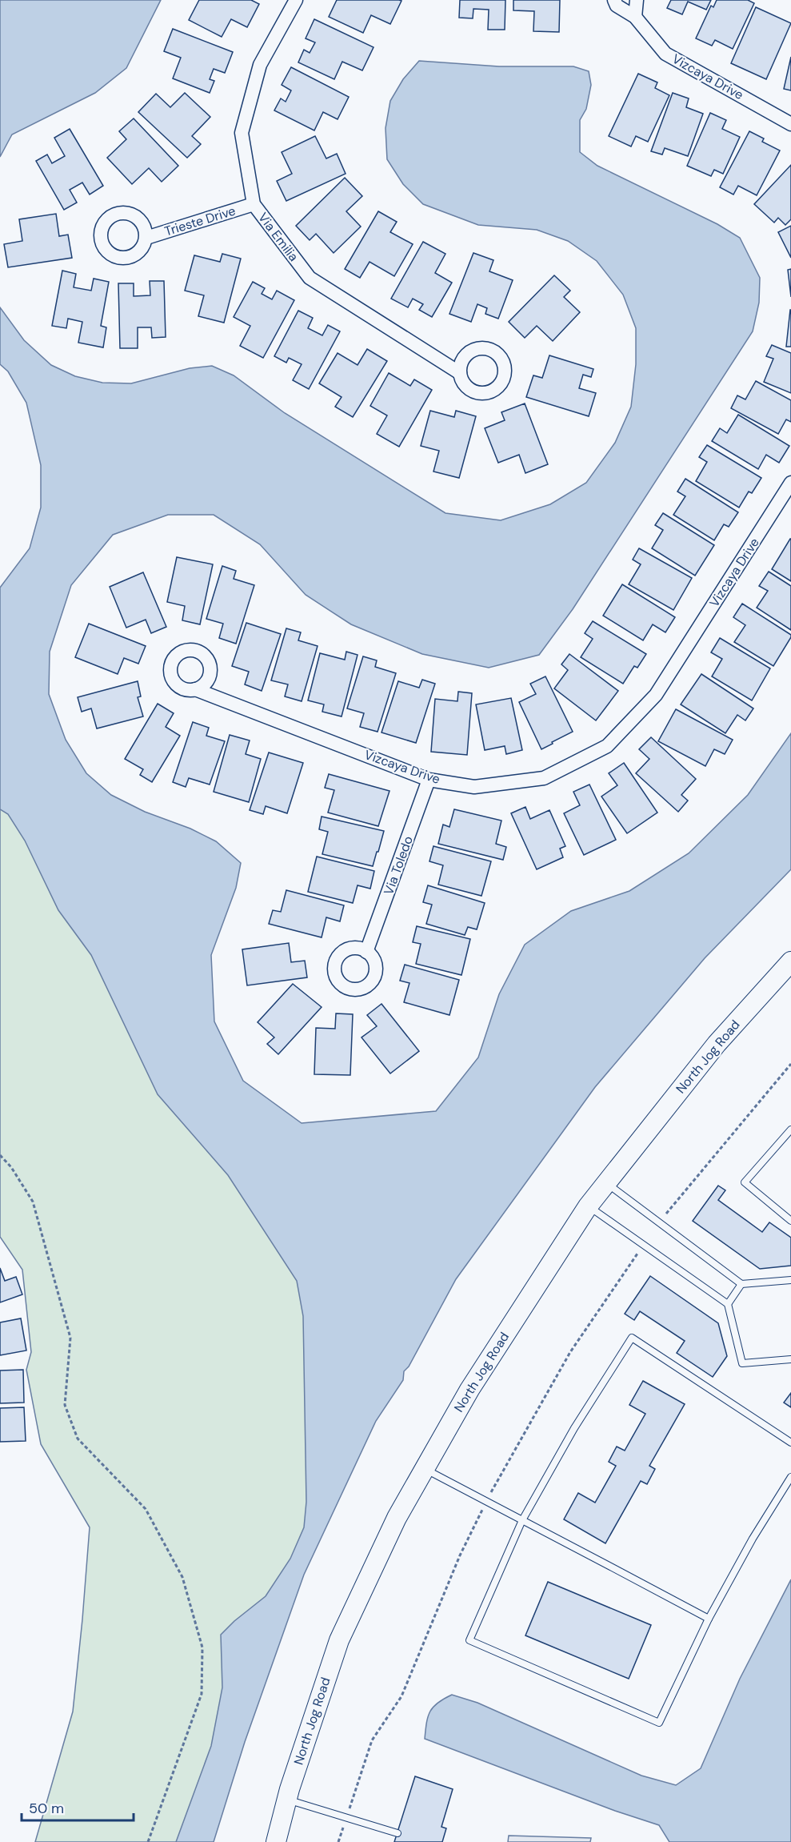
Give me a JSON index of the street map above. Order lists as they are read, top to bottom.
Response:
{
  "streets": {
    "street": [
      "Vizcaya Drive",
      "Trieste Drive",
      "Via Emilia",
      "Via Toledo",
      "North Jog Road"
    ]
  },
  "crossings": [
    ["Vizcaya Drive", "Via Toledo"],
    ["Trieste Drive", "Via Emilia"]
  ],
  "scale_bar": "50 m"
}
